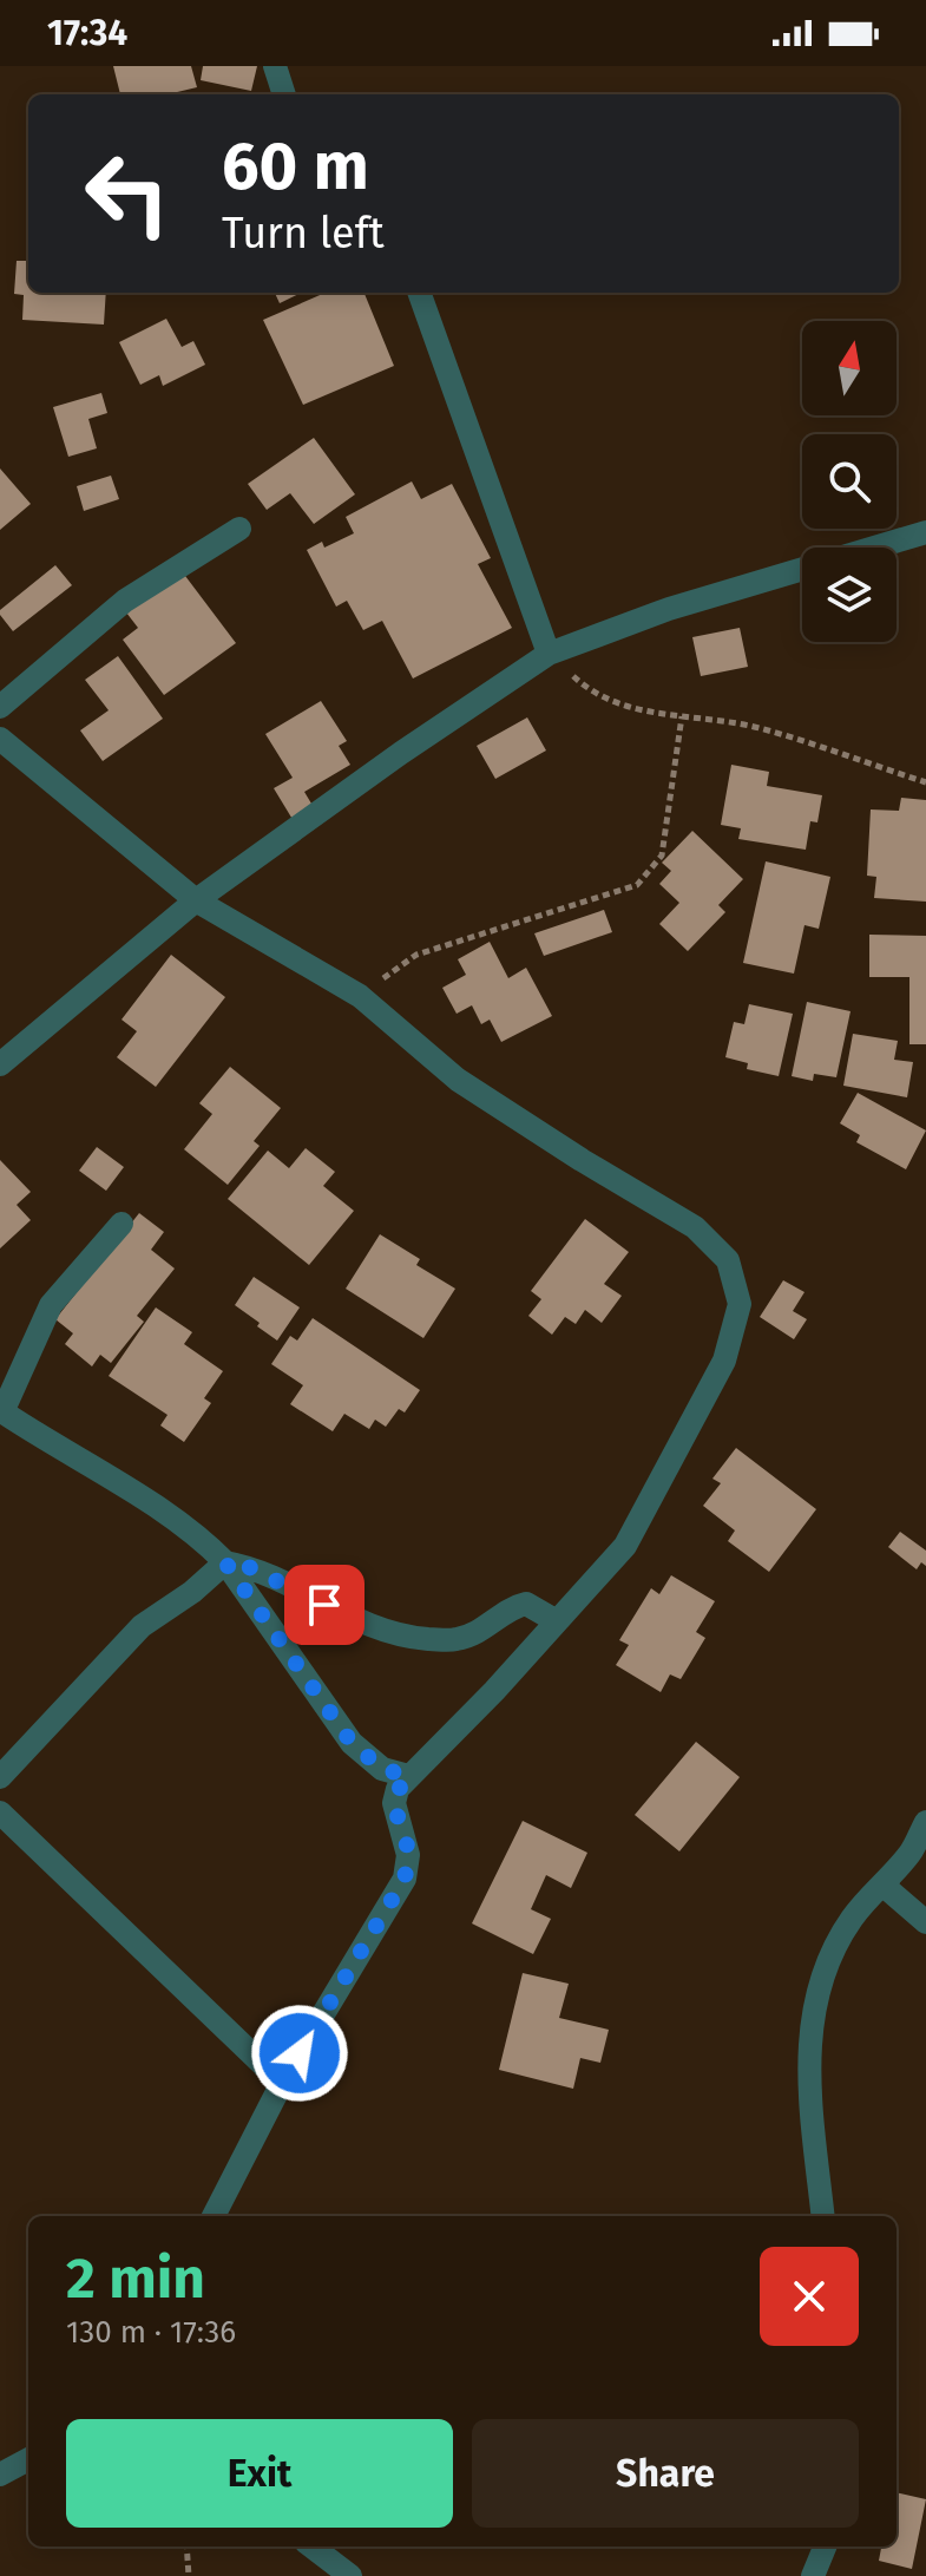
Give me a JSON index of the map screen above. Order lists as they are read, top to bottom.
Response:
{
  "north": "top",
  "page": {
    "status": "17:34",
    "turn": ["60 m", "Turn left"],
    "heading": ["2 min", "130 m · 17:36"],
    "buttons": ["Exit", "Share"]
  }
}
